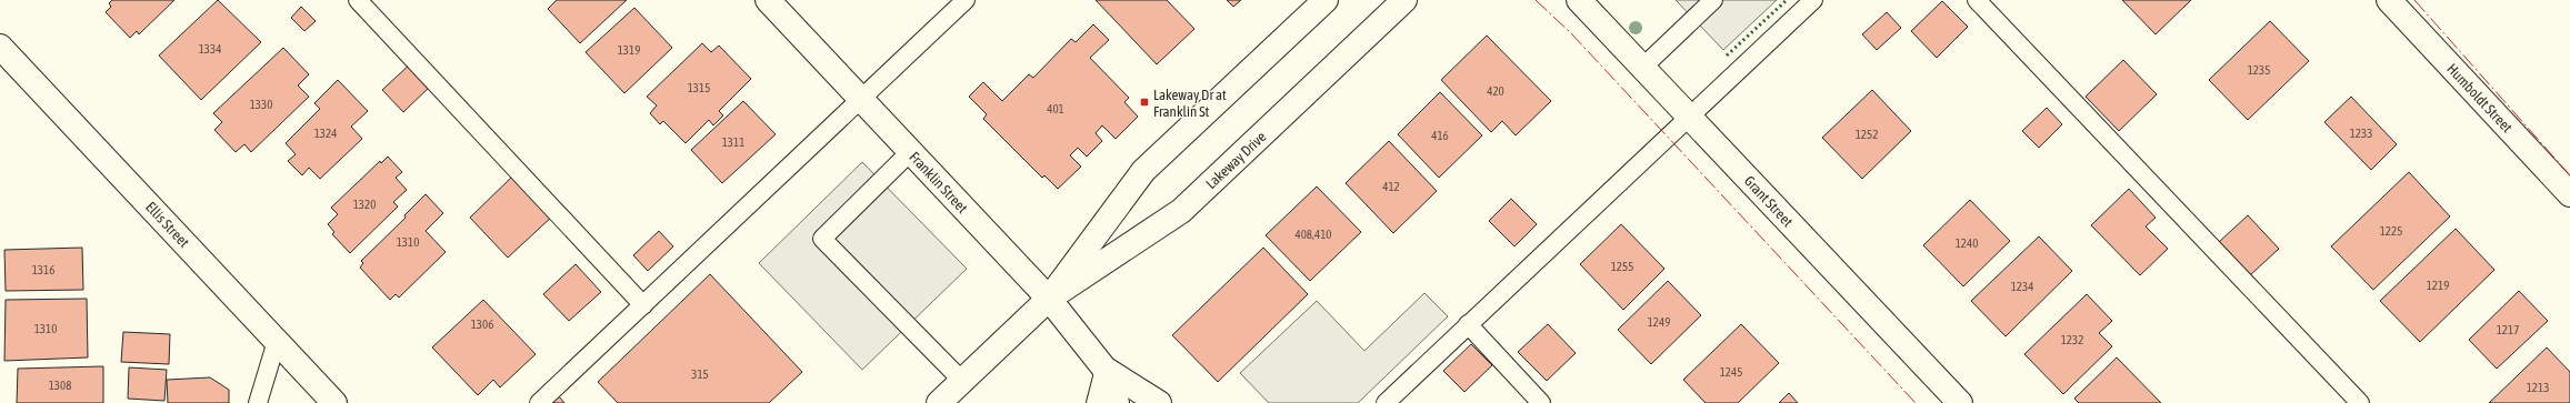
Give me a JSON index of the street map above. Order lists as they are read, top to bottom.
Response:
{
  "streets": {
    "street": [
      "Humboldt Street",
      "Lakeway Drive",
      "Franklin Street",
      "Grant Street",
      "Ellis Street"
    ]
  },
  "crossings": [
    ["Lakeway Drive", "Franklin Street"]
  ],
  "places": {
    "transit": ["Lakeway Dr at Franklin St"]
  },
  "house_numbers": [
    "1334",
    "1319",
    "1235",
    "1315",
    "420",
    "1330",
    "401",
    "1324",
    "1233",
    "1252",
    "416",
    "1311",
    "412",
    "1320",
    "1225",
    "408,410",
    "1310",
    "1240",
    "1255",
    "1316",
    "1219",
    "1234",
    "1249",
    "1306",
    "1310",
    "1217",
    "1232",
    "1245",
    "315",
    "1308",
    "1213"
  ]
}
